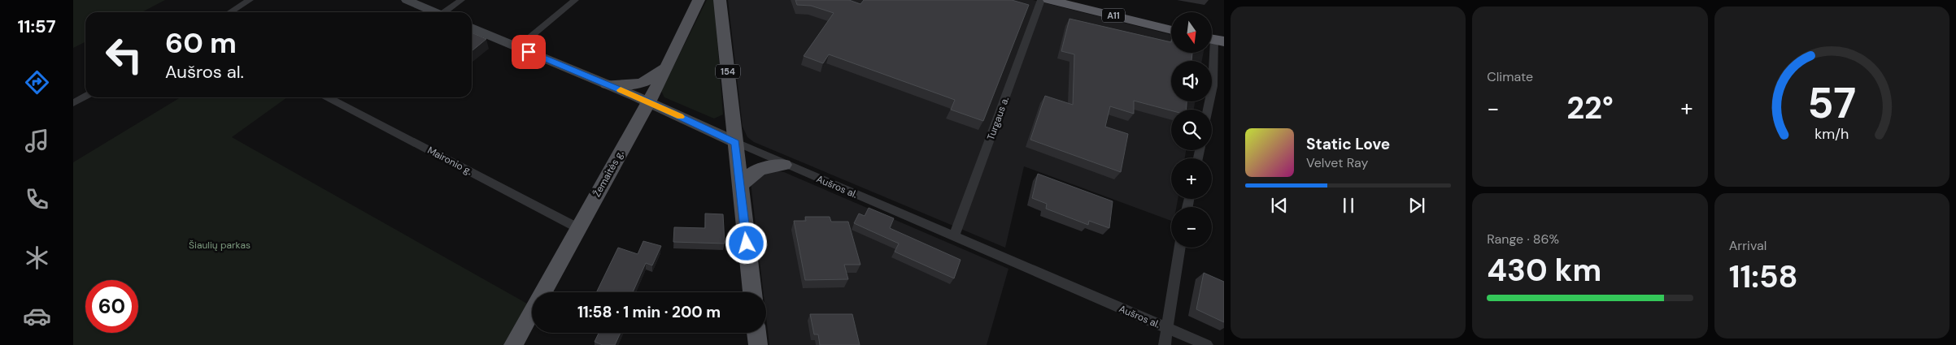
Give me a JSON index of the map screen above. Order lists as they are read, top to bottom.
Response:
{
  "streets": {
    "highway": ["A11"],
    "main road": ["154", "Žemaitės g.", "Aušros al."],
    "street": ["Turgaus a.", "Maironio g."]
  },
  "crossings": [
    ["154", "Aušros al."],
    ["Turgaus a.", "Aušros al."],
    ["Maironio g.", "Žemaitės g."],
    ["Žemaitės g.", "Aušros al."]
  ],
  "parks": ["Šiaulių parkas"],
  "north": "bottom",
  "page": {
    "tabs": "11:57",
    "tile": [
      "Climate",
      ["Range · 86%", "430 km"],
      ["Arrival", "11:58"]
    ],
    "map_buttons": ["+", "−"],
    "turn": ["60 m", "Aušros al."],
    "heat": ["−", "22°", "+"],
    "song": ["Static Love", "Velvet Ray"],
    "limit": "60",
    "trip": "11:58 · 1 min · 200 m",
    "gauge": ["57", "km/h"]
  }
}
